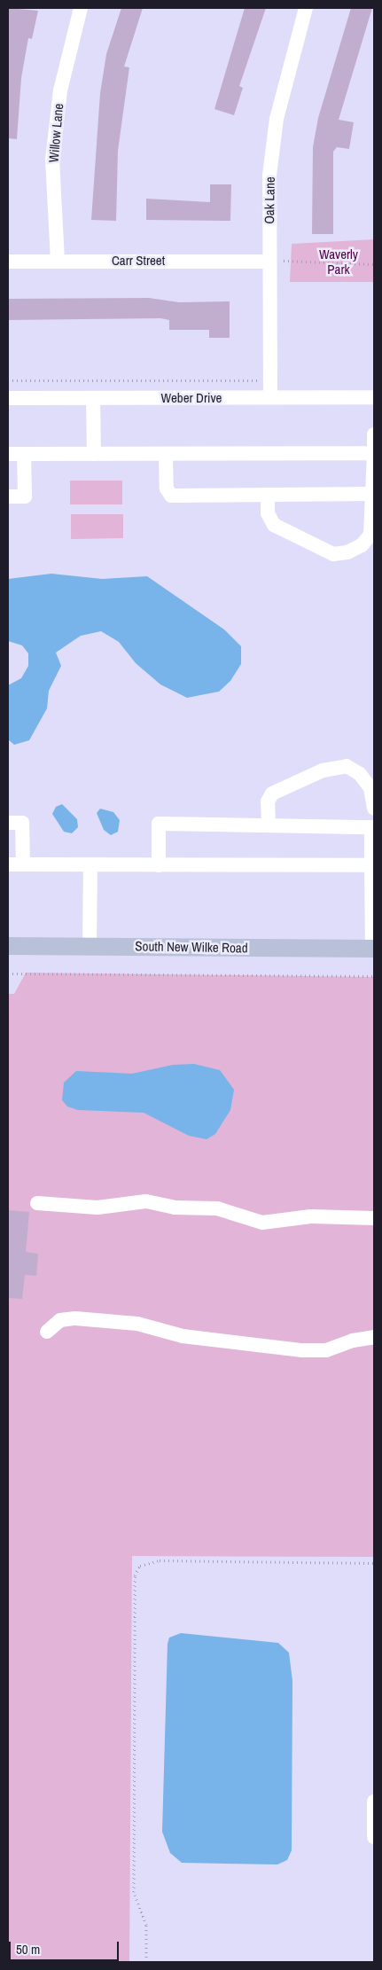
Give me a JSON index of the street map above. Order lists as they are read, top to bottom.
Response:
{
  "streets": {
    "main road": ["South New Wilke Road"],
    "street": [
      "Willow Lane",
      "Oak Lane",
      "Carr Street",
      "Weber Drive"
    ]
  },
  "crossings": [
    ["Willow Lane", "Carr Street"],
    ["Oak Lane", "Carr Street"],
    ["Oak Lane", "Weber Drive"]
  ],
  "parks": ["Waverly Park"],
  "scale_bar": "50 m"
}
